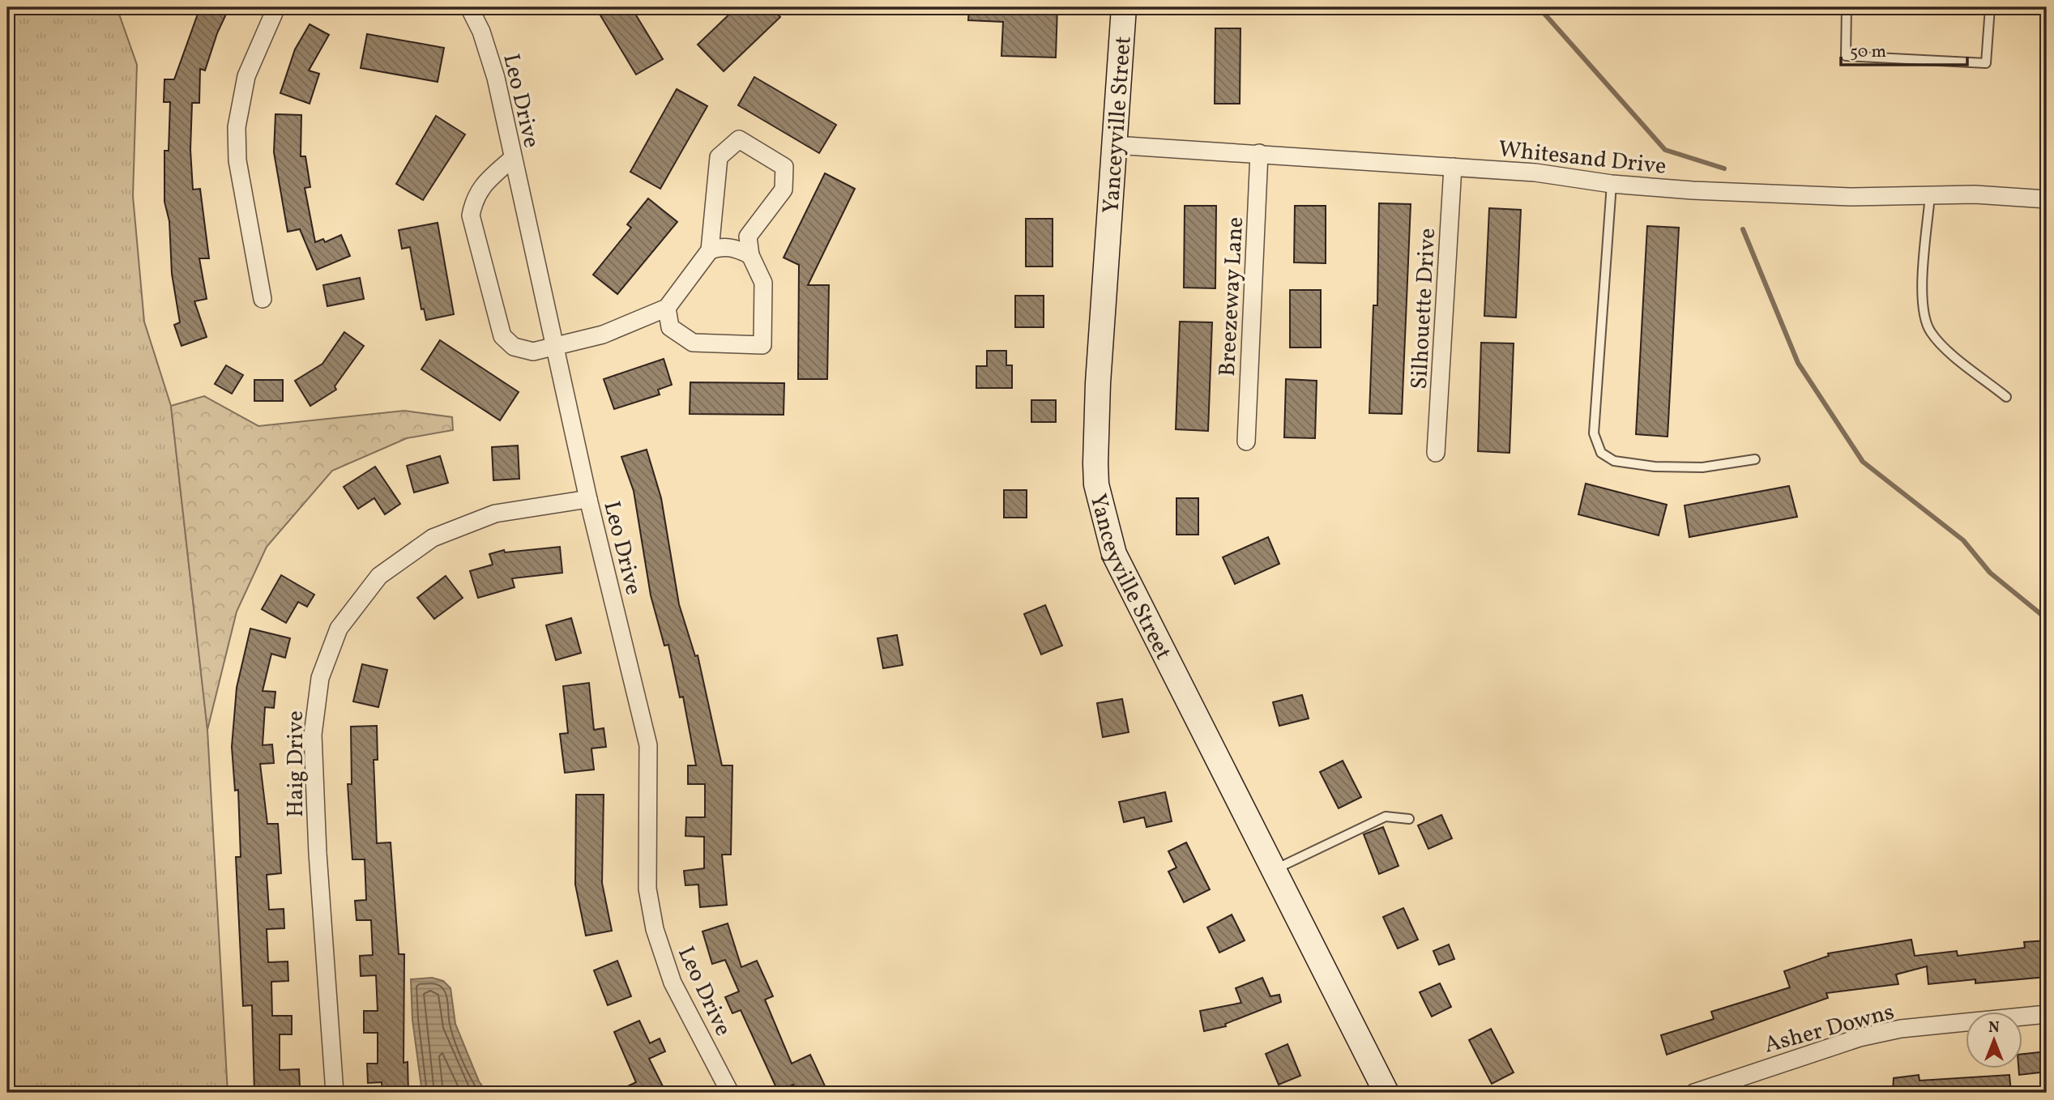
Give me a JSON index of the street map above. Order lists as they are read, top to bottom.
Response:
{
  "streets": {
    "main road": ["Yanceyville Street"],
    "street": [
      "Leo Drive",
      "Whitesand Drive",
      "Breezeway Lane",
      "Silhouette Drive",
      "Haig Drive",
      "Asher Downs"
    ]
  },
  "crossings": [
    ["Leo Drive", "Haig Drive"],
    ["Yanceyville Street", "Whitesand Drive"],
    ["Whitesand Drive", "Breezeway Lane"],
    ["Whitesand Drive", "Silhouette Drive"]
  ],
  "scale_bar": "50 m",
  "north": "top"
}
